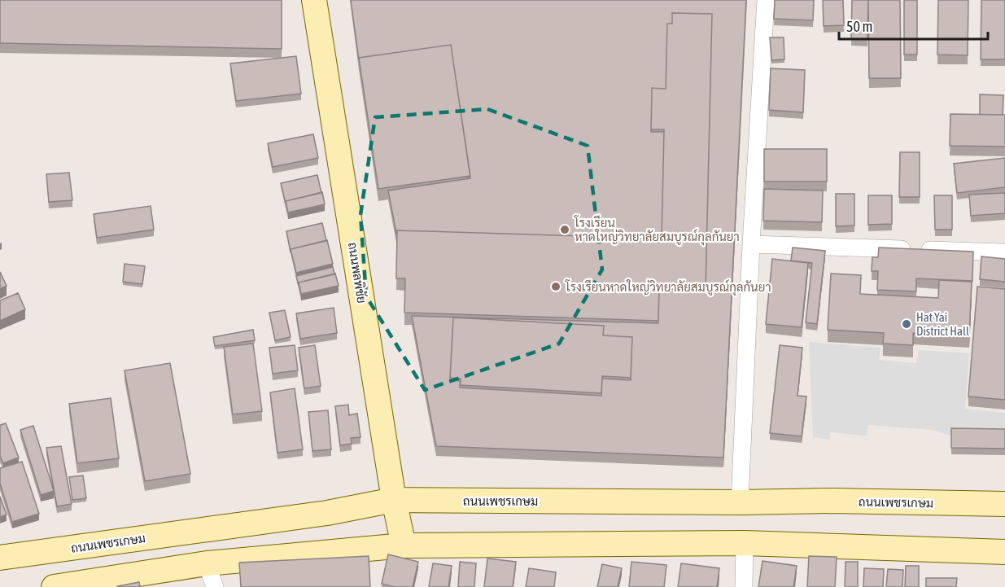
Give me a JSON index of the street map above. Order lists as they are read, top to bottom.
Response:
{
  "streets": {
    "main road": ["ถนนพลพิชัย", "ถนนเพชรเกษม"]
  },
  "crossings": [
    ["ถนนพลพิชัย", "ถนนเพชรเกษม"]
  ],
  "places": ["โรงเรียน หาดใหญ่วิทยาลัยสมบูรณ์กุลกันยา", "โรงเรียนหาดใหญ่วิทยาลัยสมบูรณ์กุลกันยา", "Hat Yai District Hall"],
  "scale_bar": "50 m"
}
